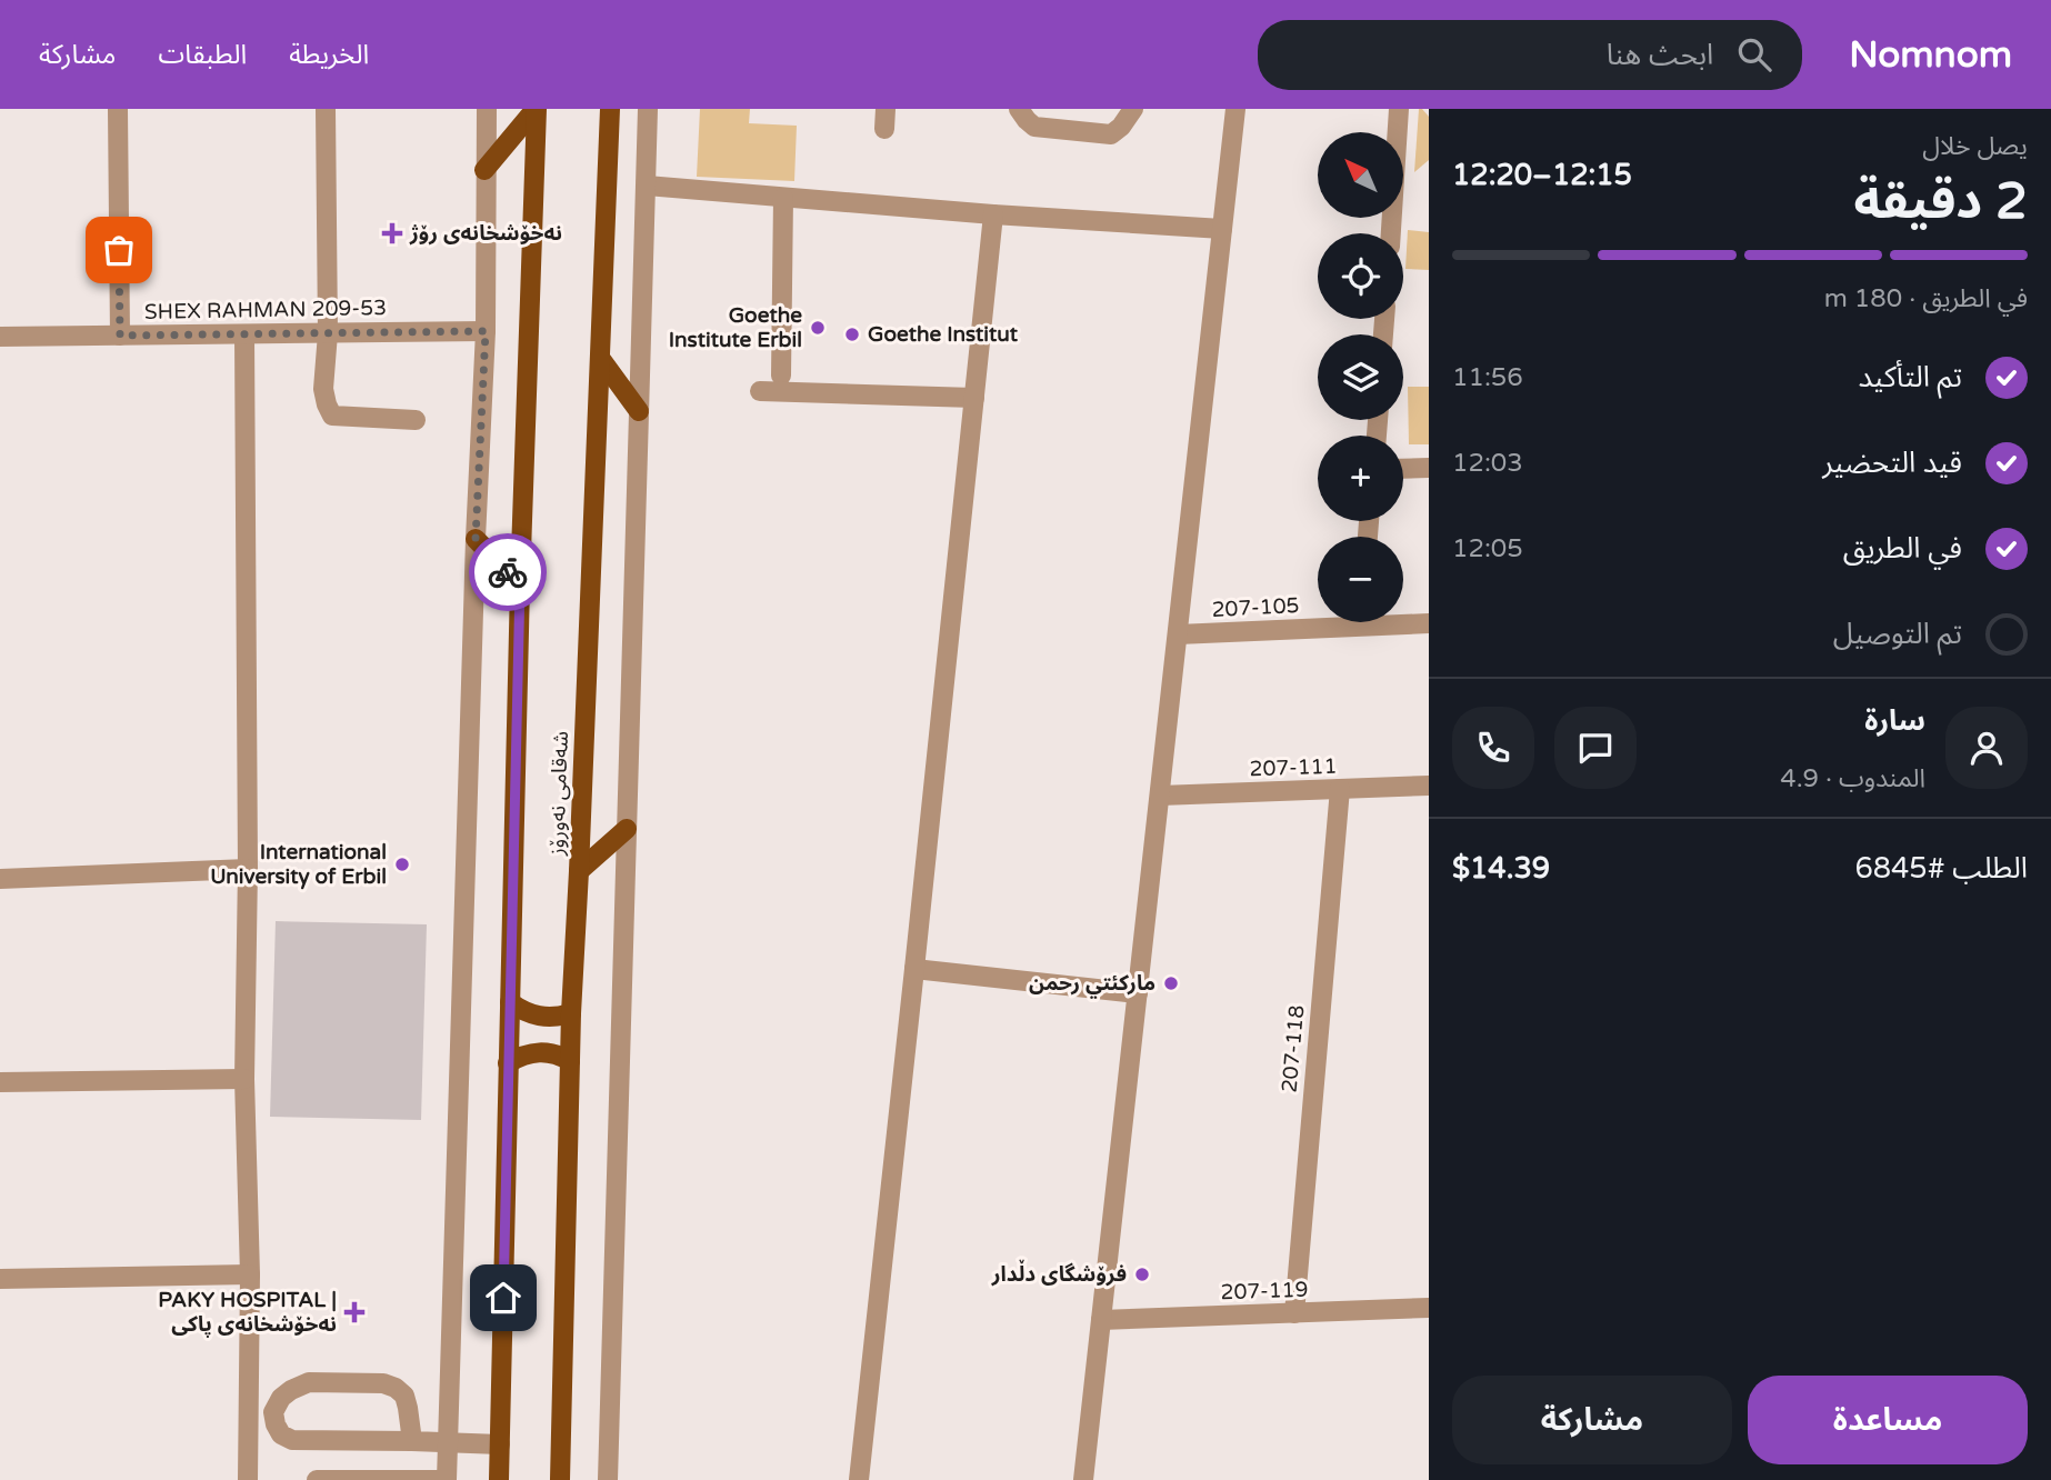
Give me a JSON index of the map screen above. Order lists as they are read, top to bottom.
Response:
{
  "streets": {
    "main road": ["شەقامی نەورۆز"],
    "street": [
      "SHEX RAHMAN 209-53",
      "207-105",
      "207-111",
      "207-118",
      "207-119"
    ]
  },
  "crossings": [
    ["207-111", "207-118"],
    ["207-118", "207-119"]
  ],
  "places": {
    "health": ["نەخۆشخانەی رۆژ", "PAKY HOSPITAL | نەخۆشخانەی پاکی"],
    "other": [
      "Goethe Institute Erbil",
      "Goethe Institut",
      "International University of Erbil",
      "ماركئتي رحمن",
      "فرۆشگای دڵدار"
    ]
  },
  "north": "top left",
  "page": {
    "header": "Nomnom",
    "search": "ابحث هنا",
    "nav": ["الخريطة", "الطبقات", "مشاركة"],
    "heading": ["2 دقيقة", "يصل خلال", "12:15–12:20"],
    "panel": [
      "سارة",
      "المندوب · 4.9",
      "الطلب #6845",
      "$14.39"
    ],
    "map_buttons": ["+", "−"],
    "bar": "في الطريق · 180 m",
    "list": [
      ["تم التأكيد", "11:56"],
      ["قيد التحضير", "12:03"],
      ["في الطريق", "12:05"],
      "تم التوصيل"
    ],
    "buttons": ["مساعدة", "مشاركة"]
  }
}
